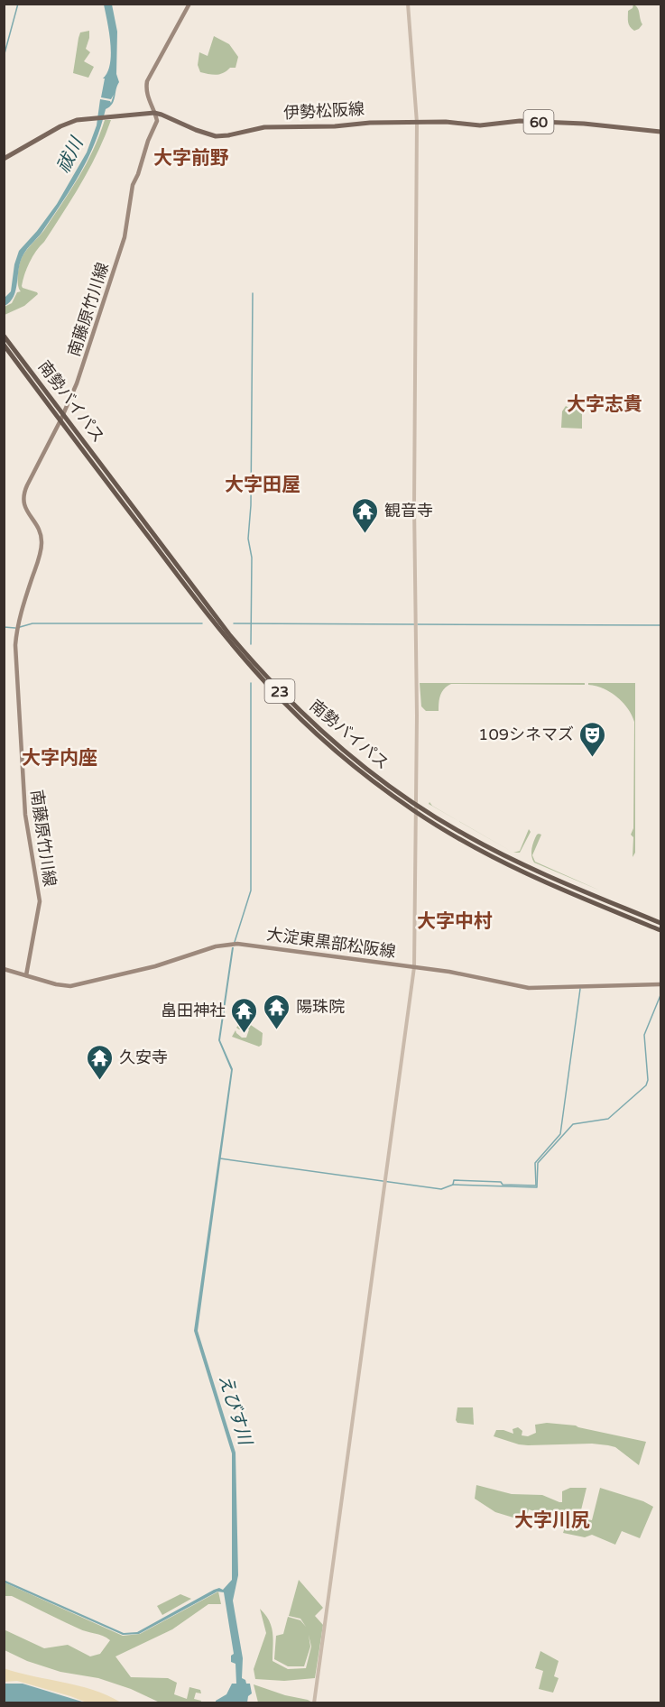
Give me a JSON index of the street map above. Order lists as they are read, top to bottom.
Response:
{
  "streets": {
    "highway": ["南勢バイパス", "23"],
    "main road": [
      "伊勢松阪線",
      "60",
      "南藤原竹川線",
      "大淀東黒部松阪線"
    ]
  },
  "crossings": [
    ["伊勢松阪線", "南藤原竹川線"],
    ["南藤原竹川線", "南勢バイパス"],
    ["南藤原竹川線", "大淀東黒部松阪線"]
  ],
  "districts": [
    "大字前野",
    "大字志貴",
    "大字田屋",
    "大字内座",
    "大字中村",
    "大字川尻"
  ],
  "water": ["祓川", "えびす川"],
  "places": {
    "temple": [
      "観音寺",
      "陽珠院",
      "畠田神社",
      "久安寺"
    ],
    "theatre": ["109シネマズ"]
  }
}
